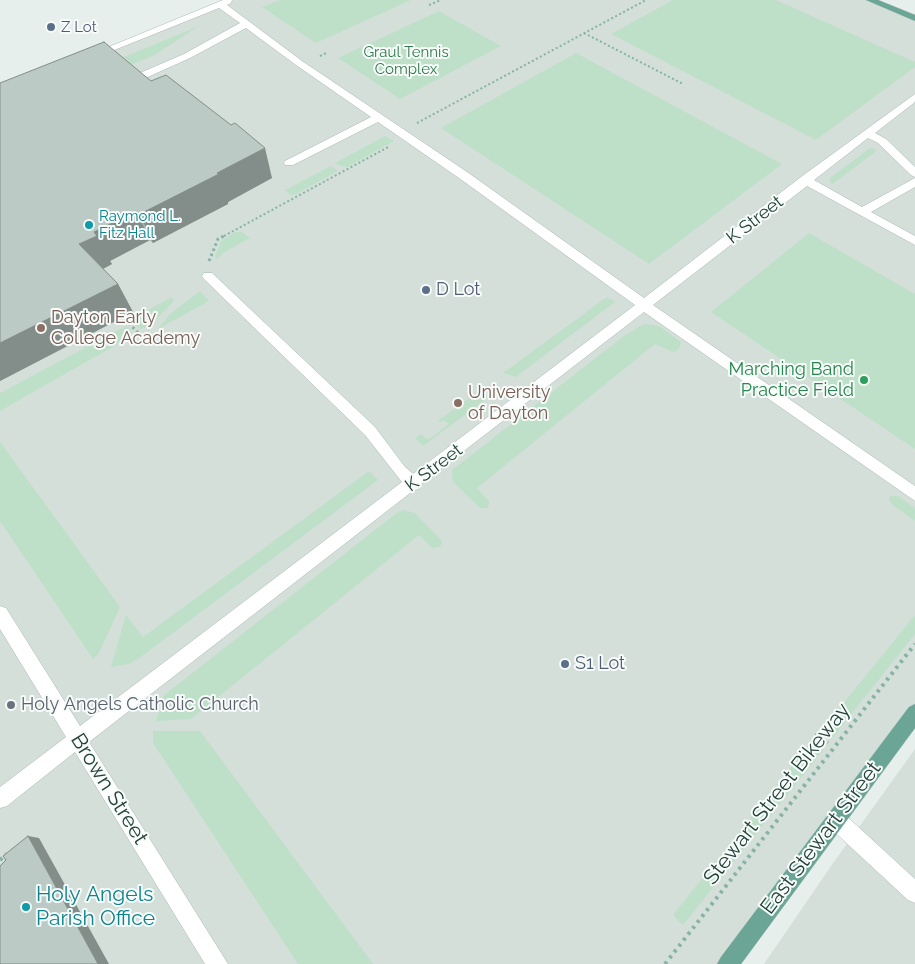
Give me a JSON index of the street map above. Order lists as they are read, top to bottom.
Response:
{
  "streets": {
    "main road": ["East Stewart Street"],
    "street": ["K Street", "Brown Street"],
    "path": ["Stewart Street Bikeway"]
  },
  "crossings": [
    ["K Street", "Brown Street"]
  ],
  "parks": ["Graul Tennis Complex"],
  "places": [
    "Z Lot",
    "Raymond L. Fitz Hall",
    "D Lot",
    "Dayton Early College Academy",
    "Marching Band Practice Field",
    "University of Dayton",
    "S1 Lot",
    "Holy Angels Catholic Church",
    "Holy Angels Parish Office"
  ]
}
